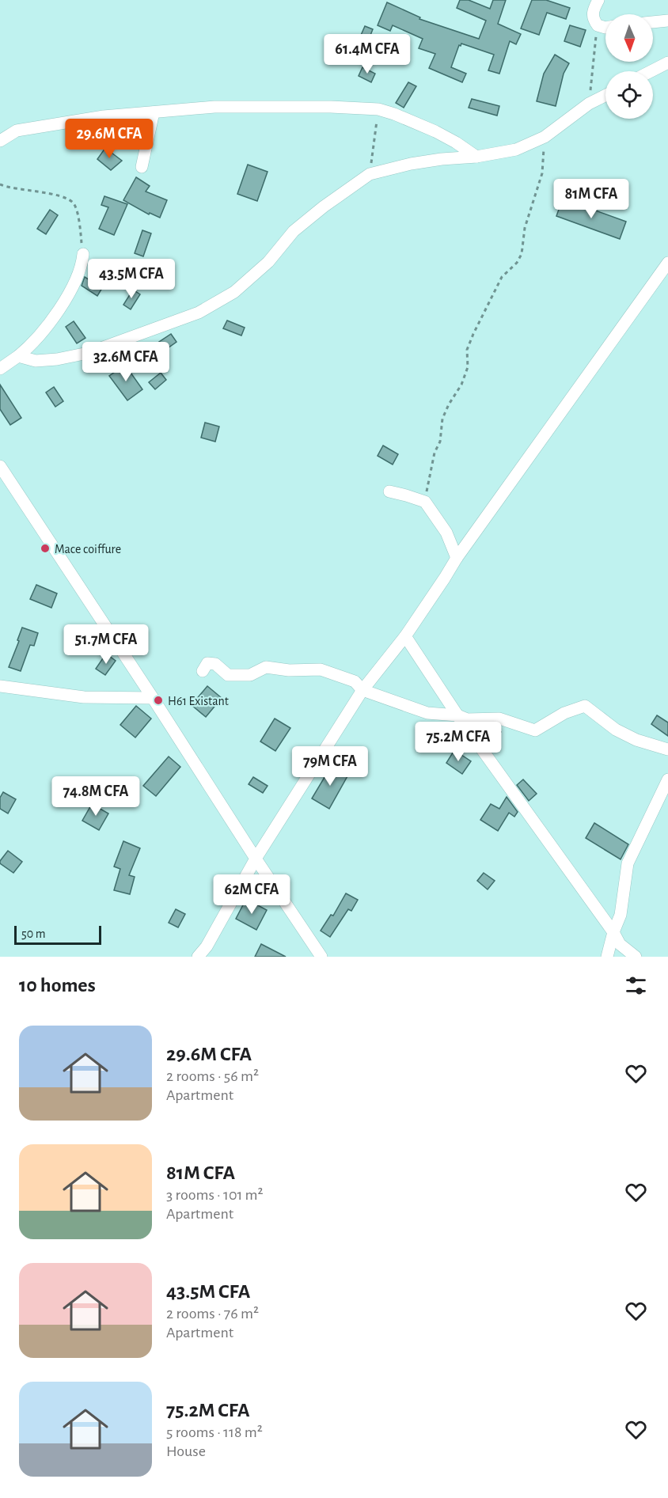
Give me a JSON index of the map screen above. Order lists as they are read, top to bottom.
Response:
{
  "places": ["Mace coiffure", "H61 Existant"],
  "scale_bar": "50 m",
  "north": "bottom",
  "page": {
    "price": [
      "61.4M CFA",
      "29.6M CFA",
      "81M CFA",
      "43.5M CFA",
      "32.6M CFA",
      "51.7M CFA",
      "75.2M CFA",
      "79M CFA",
      "74.8M CFA",
      "62M CFA"
    ],
    "scale": "50 m",
    "heading": "10 homes",
    "list": [
      {
        "name": "29.6M CFA",
        "note": "2 rooms · 56 m² · Apartment"
      },
      {
        "name": "81M CFA",
        "note": "3 rooms · 101 m² · Apartment"
      },
      {
        "name": "43.5M CFA",
        "note": "2 rooms · 76 m² · Apartment"
      },
      {
        "name": "75.2M CFA",
        "note": "5 rooms · 118 m² · House"
      }
    ]
  }
}
